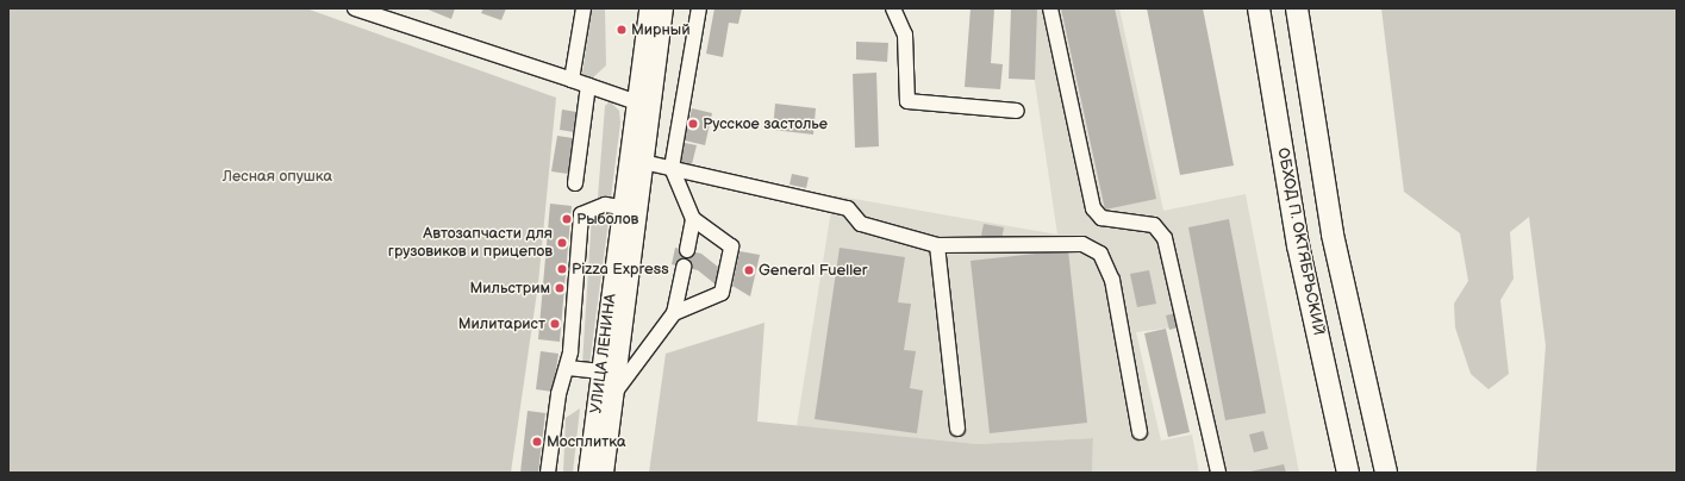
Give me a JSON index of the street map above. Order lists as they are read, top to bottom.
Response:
{
  "streets": {
    "highway": ["ОБХОД П. ОКТЯБРЬСКИЙ"],
    "main road": ["УЛИЦА ЛЕНИНА"]
  },
  "parks": ["Лесная опушка"],
  "places": [
    "Мирный",
    "Русское застолье",
    "Рыболов",
    "Автозапчасти для грузовиков и прицепов",
    "Pizza Express",
    "General Fueller",
    "Мильстрим",
    "Милитарист",
    "Мосплитка"
  ]
}
